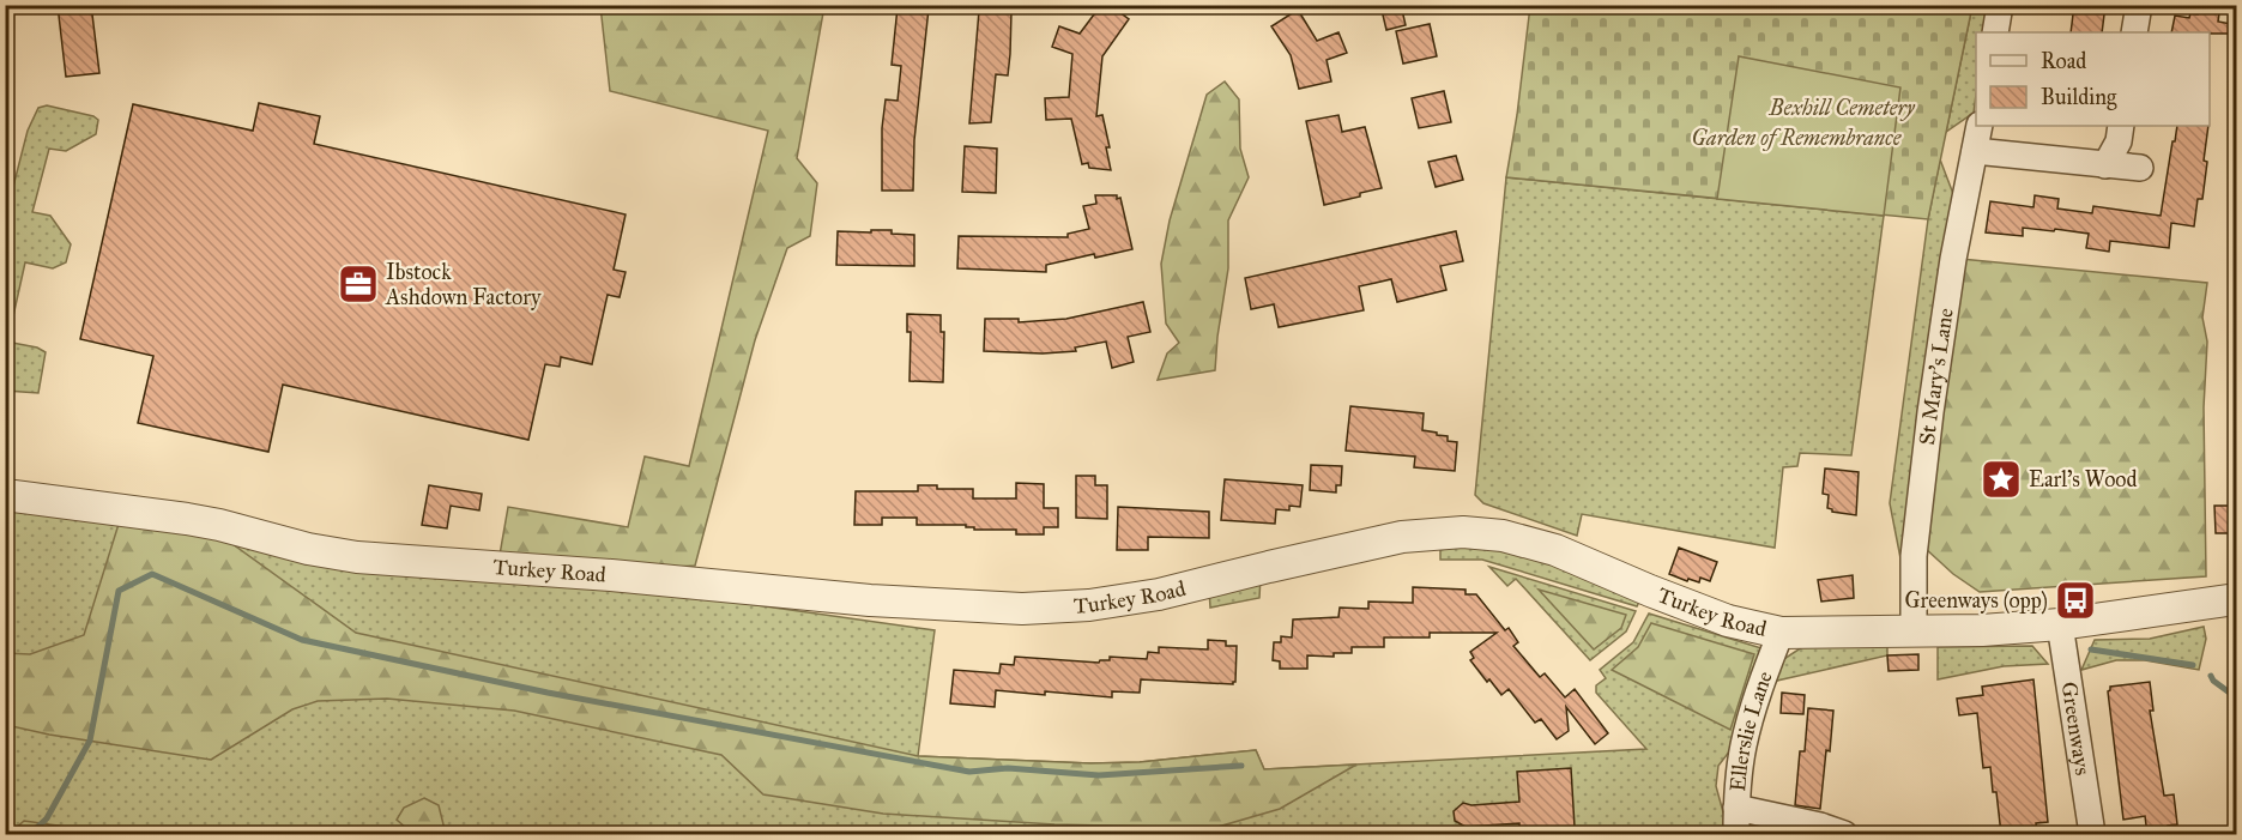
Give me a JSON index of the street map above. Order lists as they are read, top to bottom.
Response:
{
  "streets": {
    "street": [
      "St Mary's Lane",
      "Turkey Road",
      "Greenways",
      "Ellerslie Lane"
    ]
  },
  "crossings": [
    ["St Mary's Lane", "Turkey Road"],
    ["Turkey Road", "Greenways"],
    ["Turkey Road", "Ellerslie Lane"]
  ],
  "parks": ["Bexhill Cemetery", "Garden of Remembrance"],
  "places": {
    "office": ["Ibstock Ashdown Factory"],
    "place": ["Earl's Wood"],
    "bus stop": ["Greenways (opp)"]
  },
  "legend": ["Road", "Building"]
}
